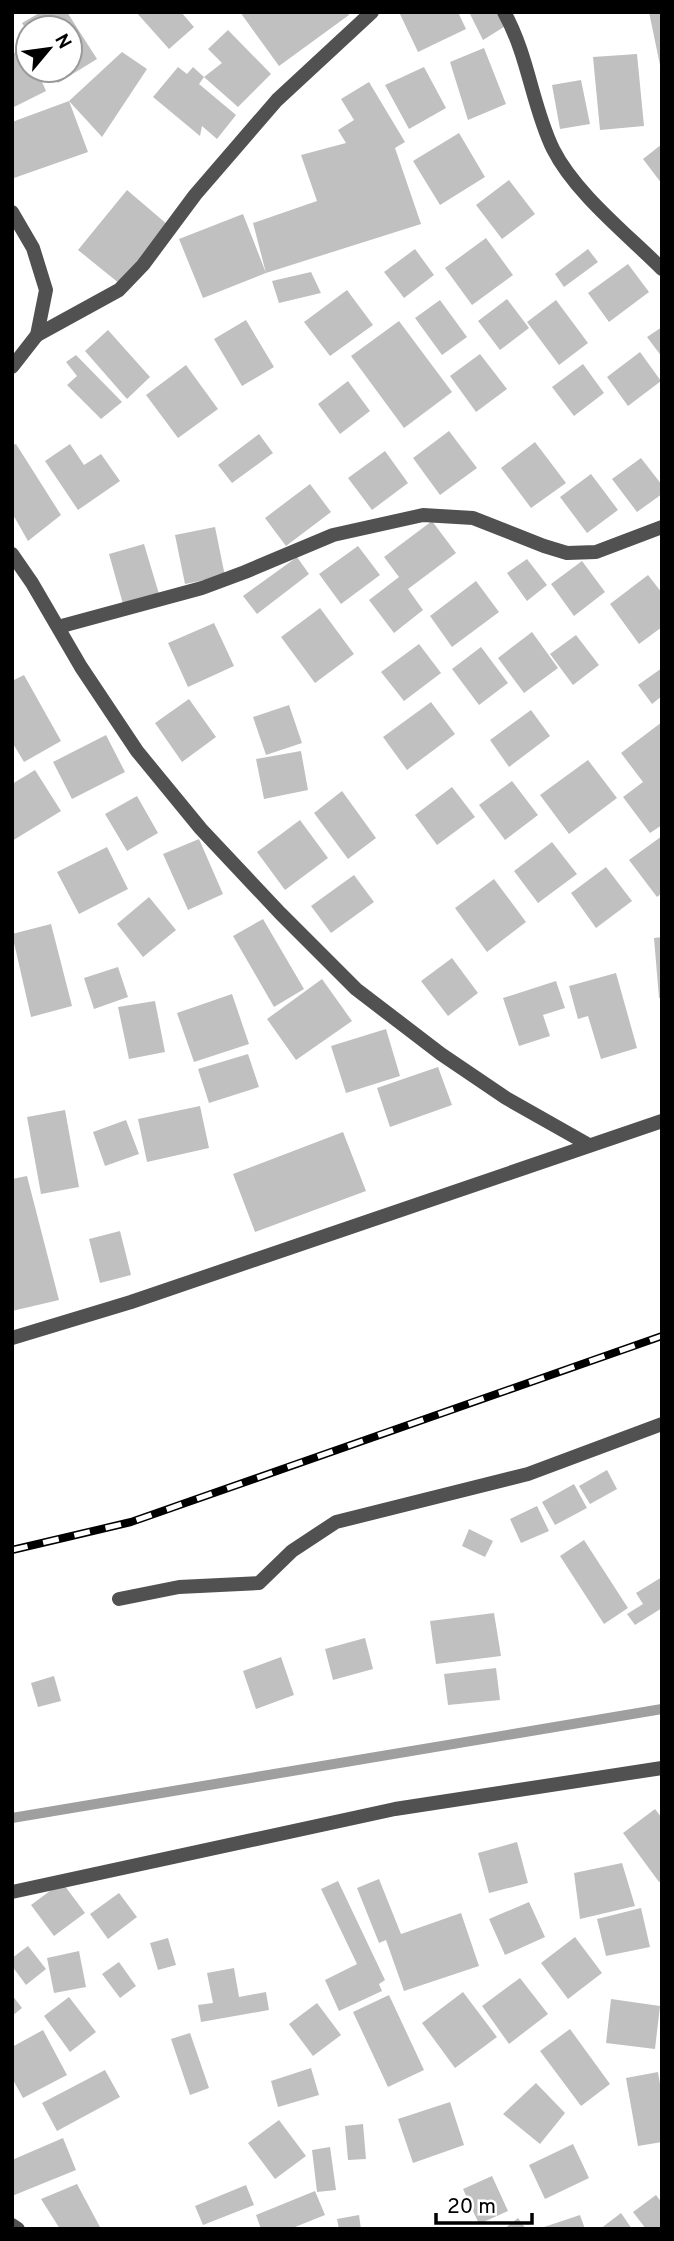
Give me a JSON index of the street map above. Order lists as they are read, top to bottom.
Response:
{
  "scale_bar": "20 m",
  "north": "top right"
}
